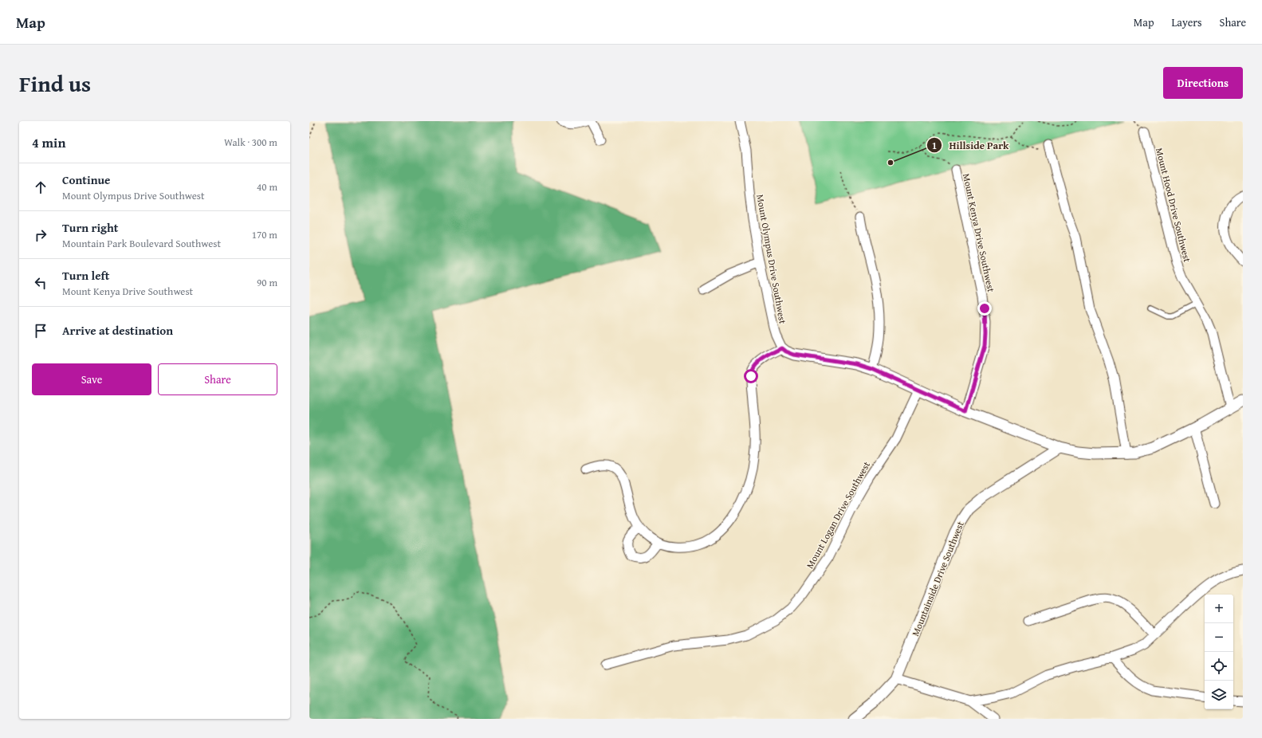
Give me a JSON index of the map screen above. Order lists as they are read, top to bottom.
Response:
{
  "streets": {
    "street": [
      "Mount Hood Drive Southwest",
      "Mount Kenya Drive Southwest",
      "Mount Olympus Drive Southwest",
      "Mount Logan Drive Southwest",
      "Mountainside Drive Southwest"
    ]
  },
  "places": ["Hillside Park"],
  "page": {
    "header": "Map",
    "nav": ["Map", "Layers", "Share"],
    "title": "Find us",
    "buttons": [
      "Directions",
      ["Save", "Share"]
    ],
    "heading": ["4 min", "Walk · 300 m"],
    "list": [
      ["Continue", "Mount Olympus Drive Southwest", "40 m"],
      ["Turn right", "Mountain Park Boulevard Southwest", "170 m"],
      ["Turn left", "Mount Kenya Drive Southwest", "90 m"],
      "Arrive at destination"
    ],
    "map_buttons": ["+", "−"]
  }
}
